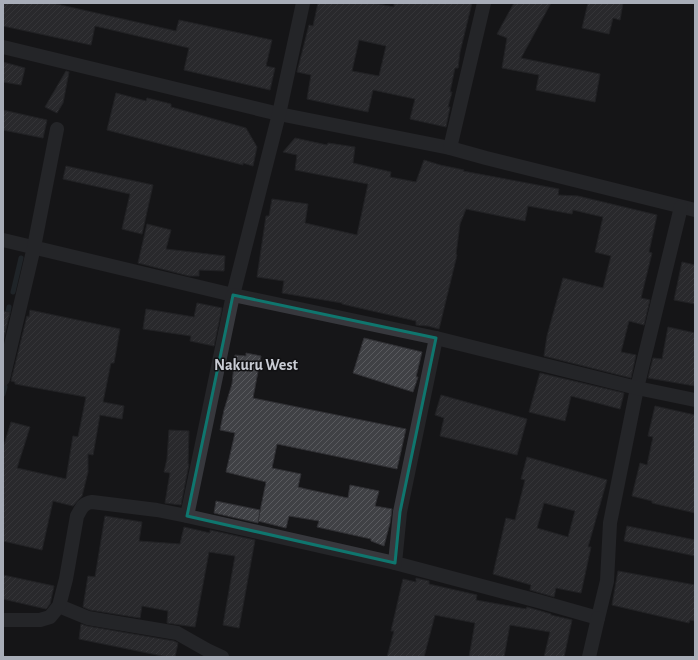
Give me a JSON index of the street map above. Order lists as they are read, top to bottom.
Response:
{
  "districts": ["Nakuru West"]
}
